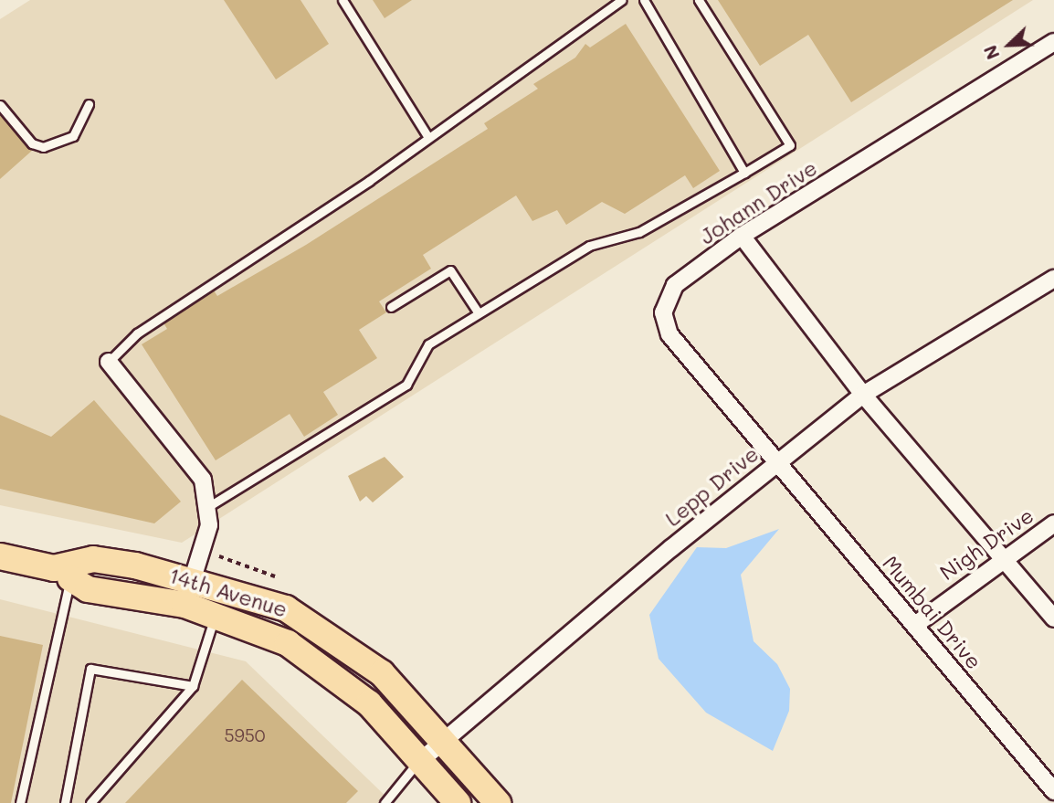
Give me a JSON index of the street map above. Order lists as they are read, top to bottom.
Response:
{
  "streets": {
    "main road": ["14th Avenue"],
    "street": [
      "Johann Drive",
      "Lepp Drive",
      "Nigh Drive",
      "Mumbai Drive"
    ]
  },
  "crossings": [
    ["Johann Drive", "Lepp Drive"],
    ["Johann Drive", "Mumbai Drive"],
    ["Lepp Drive", "14th Avenue"],
    ["Lepp Drive", "Mumbai Drive"],
    ["Nigh Drive", "Mumbai Drive"]
  ],
  "house_numbers": ["5950"],
  "north": "bottom left"
}
